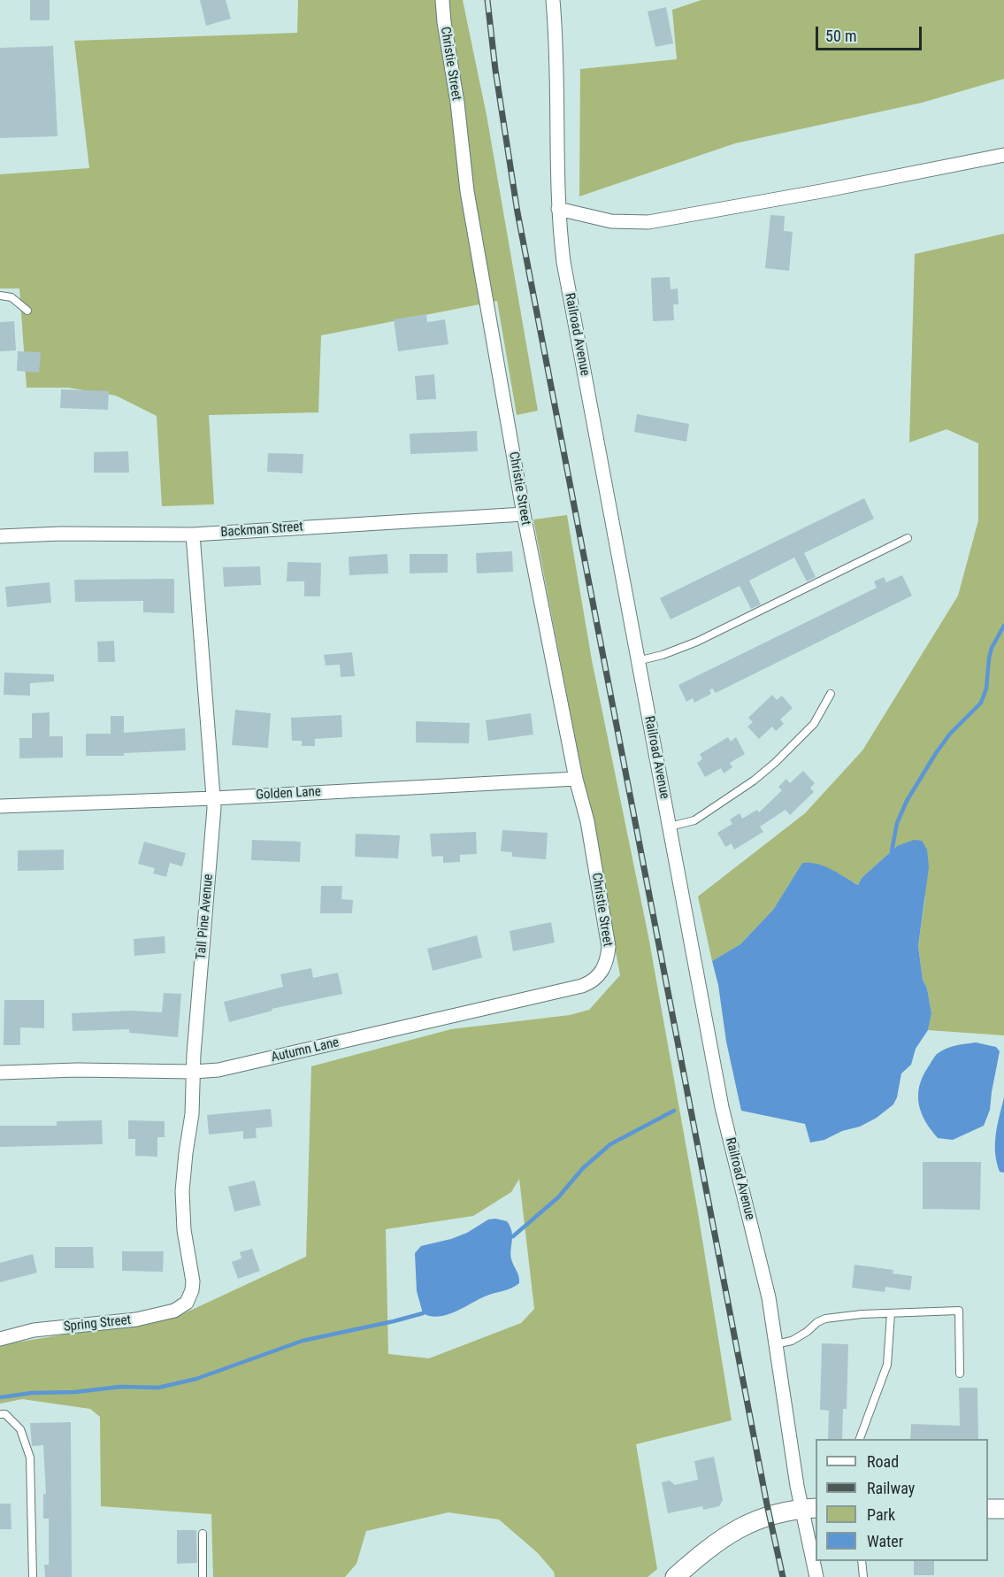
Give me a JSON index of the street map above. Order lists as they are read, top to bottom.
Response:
{
  "streets": {
    "street": [
      "Christie Street",
      "Railroad Avenue",
      "Backman Street",
      "Golden Lane",
      "Tall Pine Avenue",
      "Autumn Lane",
      "Spring Street"
    ]
  },
  "crossings": [
    ["Christie Street", "Backman Street"],
    ["Christie Street", "Golden Lane"],
    ["Christie Street", "Autumn Lane"],
    ["Backman Street", "Tall Pine Avenue"],
    ["Golden Lane", "Tall Pine Avenue"],
    ["Tall Pine Avenue", "Autumn Lane"],
    ["Tall Pine Avenue", "Spring Street"]
  ],
  "legend": [
    "Road",
    "Railway",
    "Park",
    "Water"
  ],
  "scale_bar": "50 m"
}
